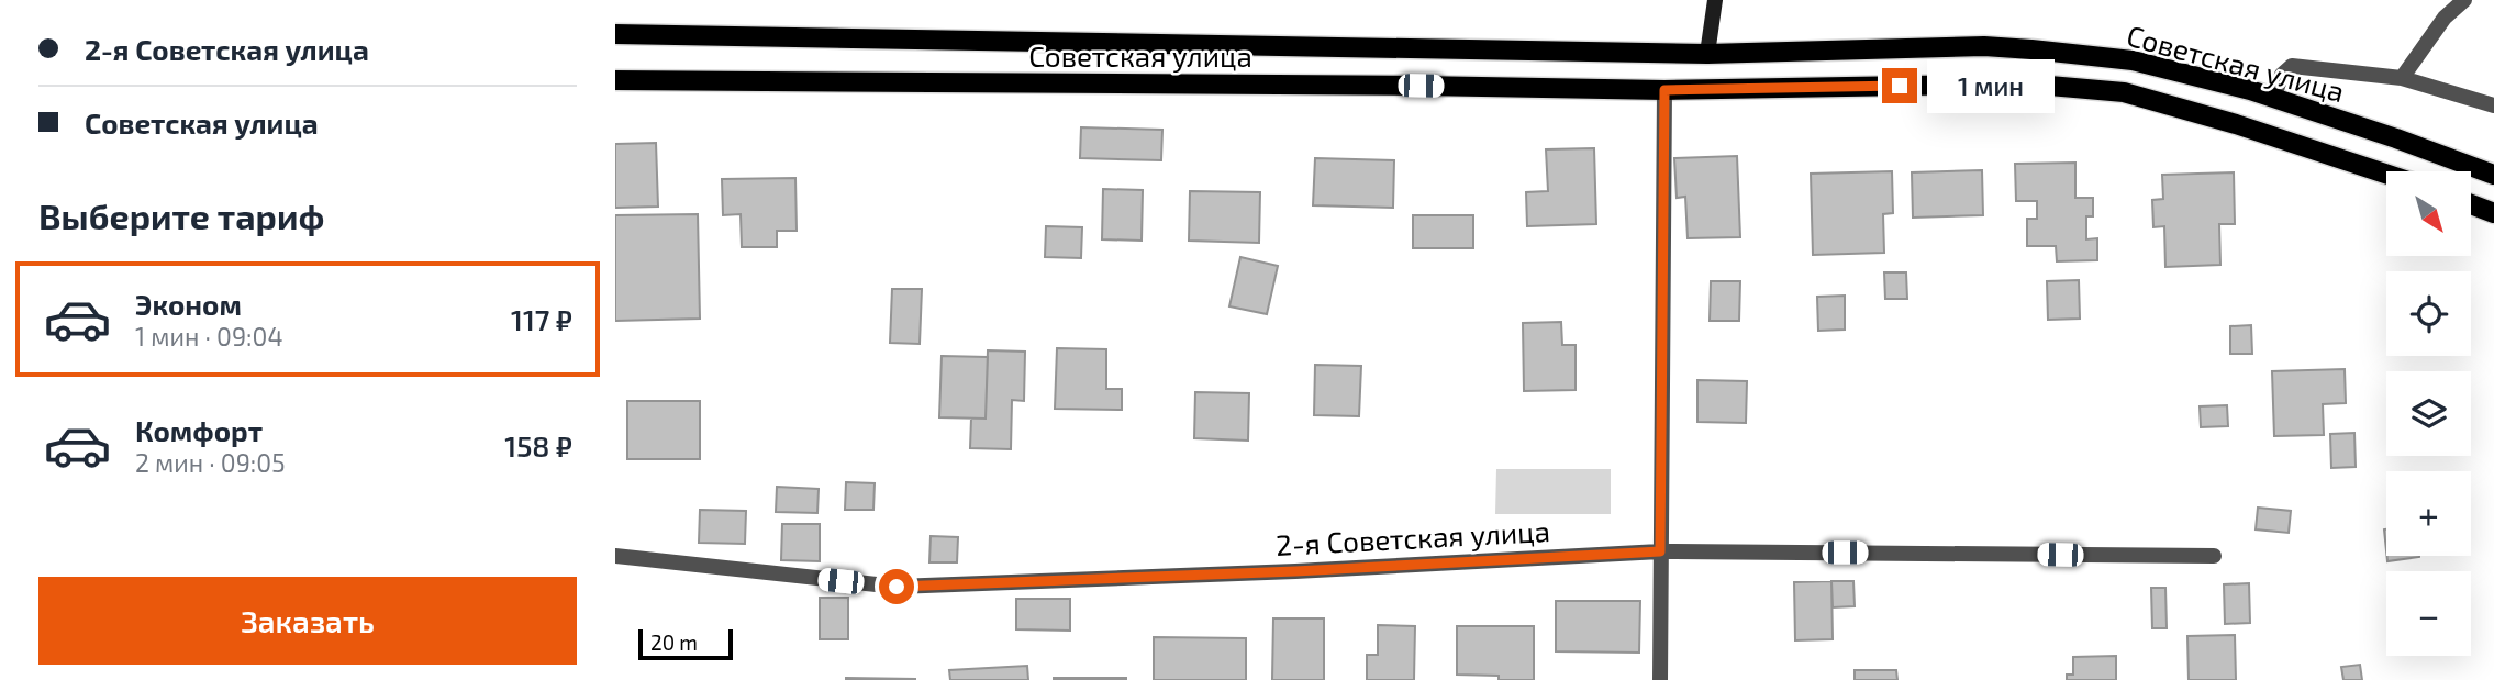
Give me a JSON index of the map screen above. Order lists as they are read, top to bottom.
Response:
{
  "streets": {
    "main road": ["Советская улица"],
    "street": ["2-я Советская улица"]
  },
  "scale_bar": "20 m",
  "north": "bottom right",
  "page": {
    "banner": ["2-я Советская улица", "Советская улица"],
    "bubble": "1 мин",
    "heading": "Выберите тариф",
    "map_buttons": ["+", "−"],
    "list": [
      {
        "name": "Эконом",
        "note": "1 мин · 09:04",
        "value": "117 ₽"
      },
      {
        "name": "Комфорт",
        "note": "2 мин · 09:05",
        "value": "158 ₽"
      }
    ],
    "buttons": "Заказать",
    "scale": "20 m"
  }
}
